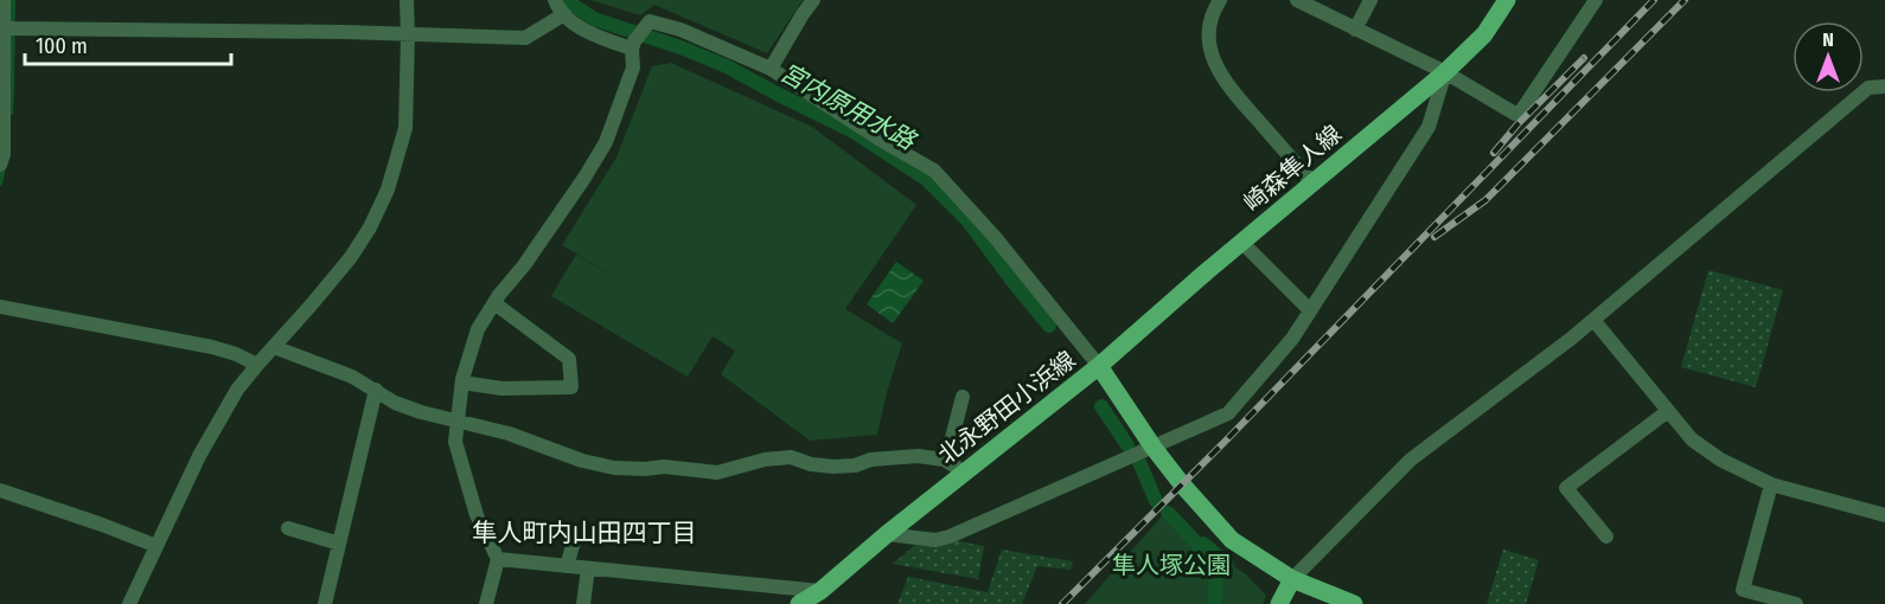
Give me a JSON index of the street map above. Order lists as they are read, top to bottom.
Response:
{
  "streets": {
    "main road": ["崎森隼人線", "北永野田小浜線"]
  },
  "crossings": [
    ["崎森隼人線", "北永野田小浜線"]
  ],
  "districts": ["隼人町内山田四丁目"],
  "water": ["宮内原用水路"],
  "parks": ["隼人塚公園"],
  "scale_bar": "100 m",
  "north": "top"
}
